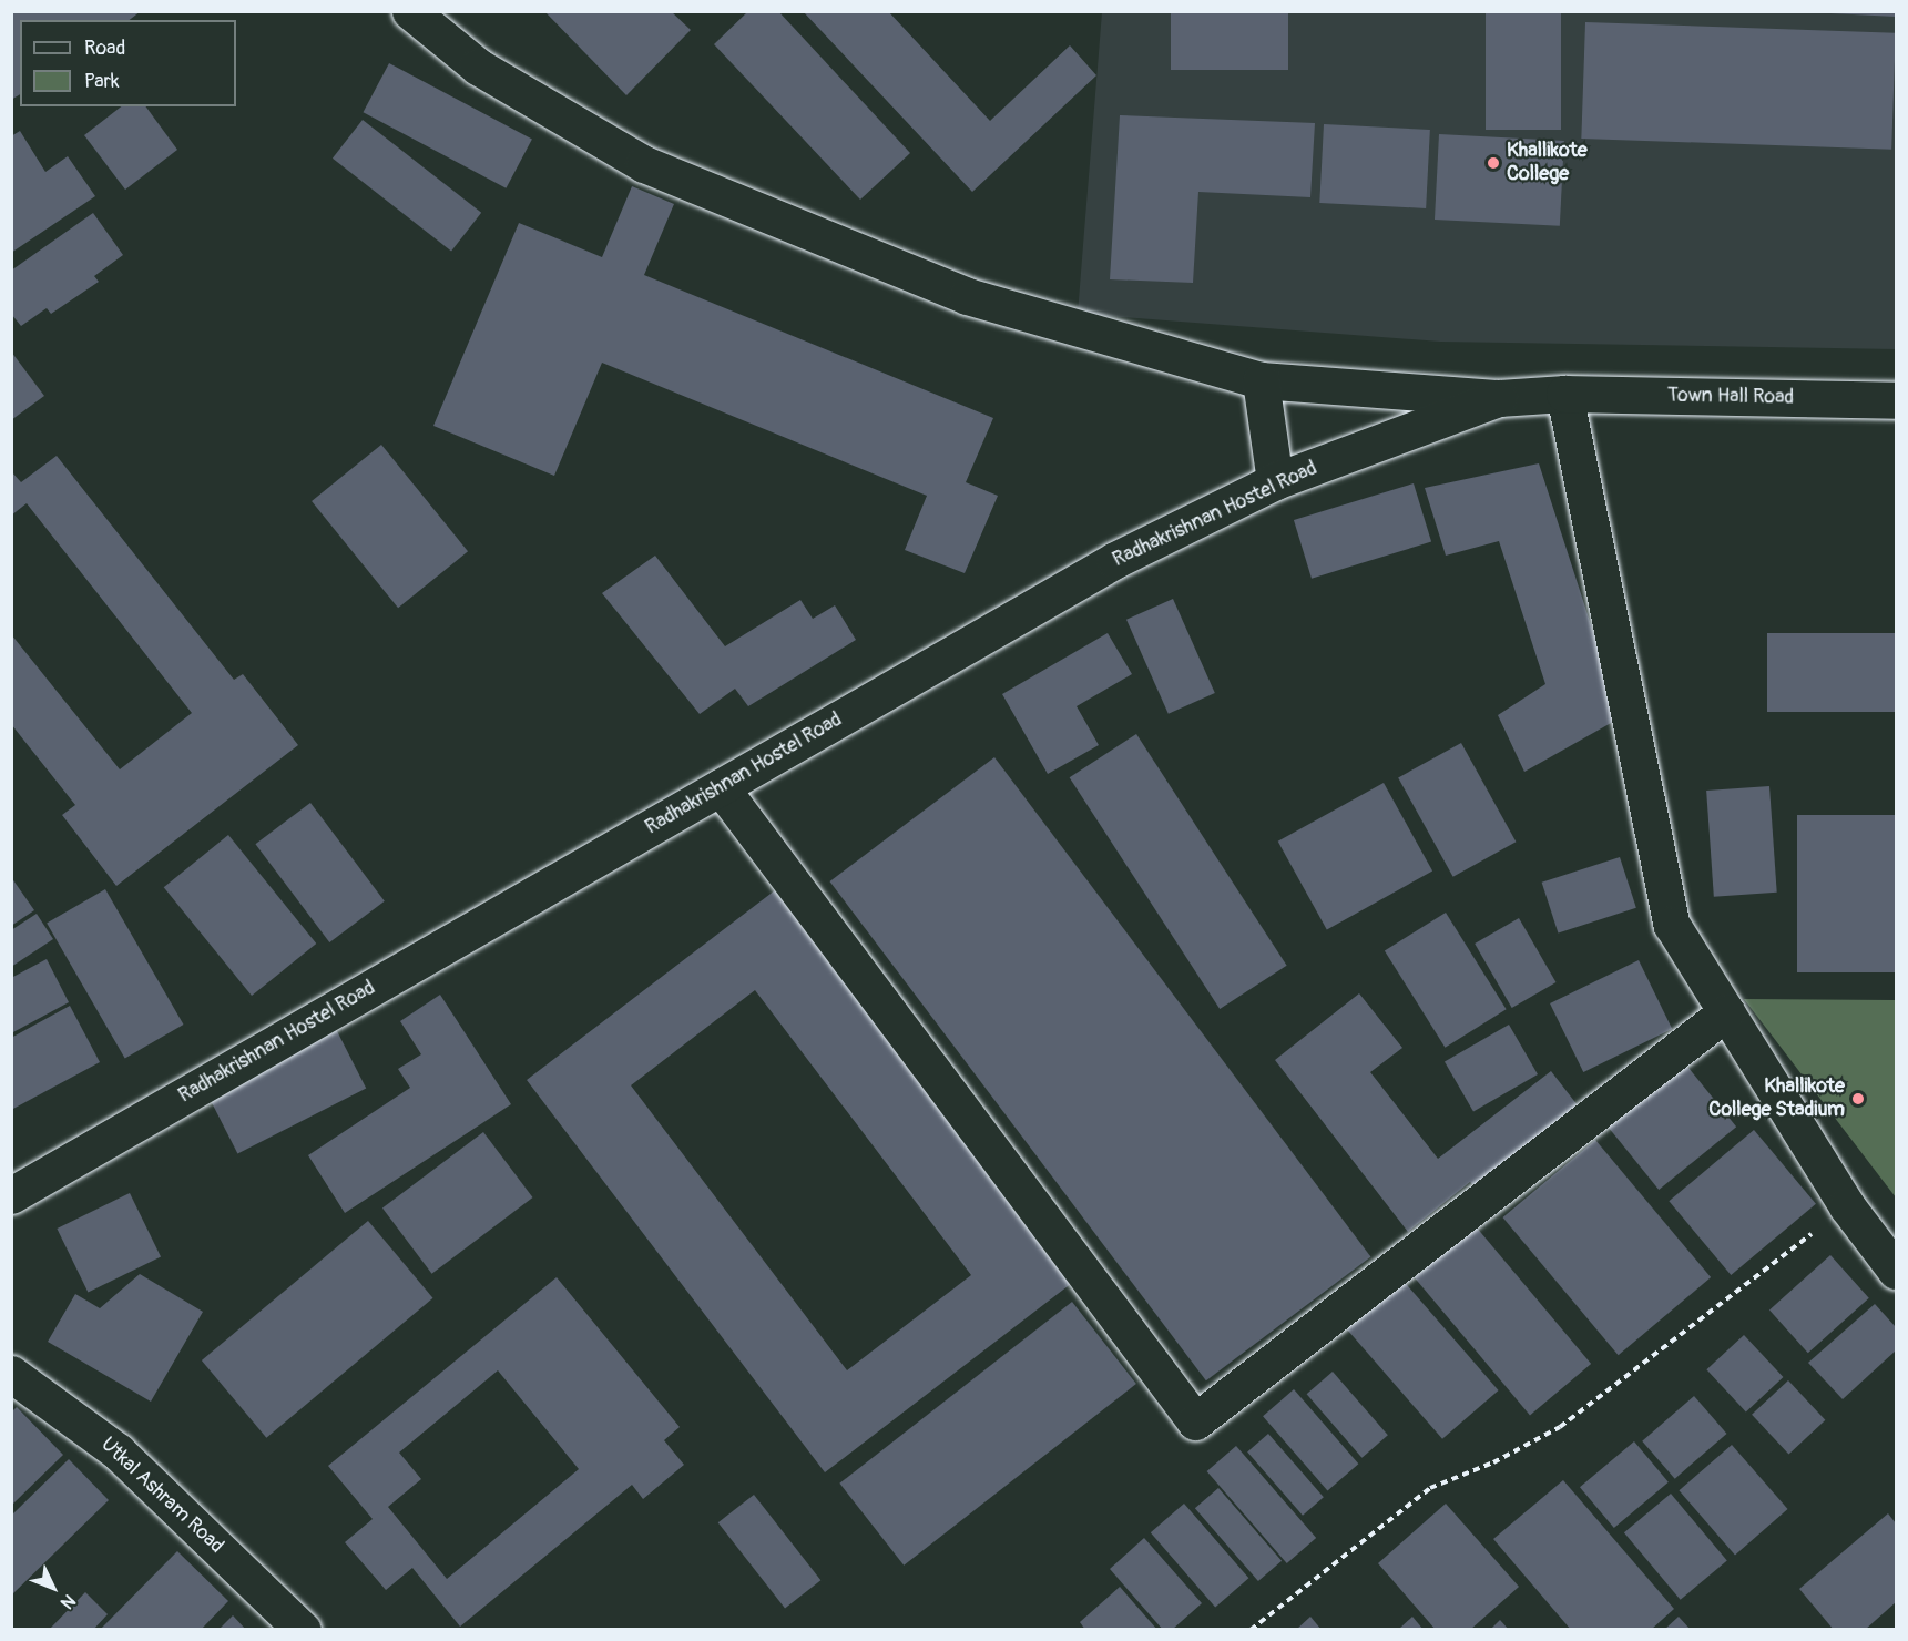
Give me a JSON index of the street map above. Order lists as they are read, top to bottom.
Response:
{
  "streets": {
    "main road": ["Town Hall Road", "Radhakrishnan Hostel Road", "Utkal Ashram Road"]
  },
  "crossings": [
    ["Town Hall Road", "Radhakrishnan Hostel Road"]
  ],
  "places": ["Khallikote College", "Khallikote College Stadium"],
  "legend": ["Road", "Park"],
  "north": "bottom right"
}
